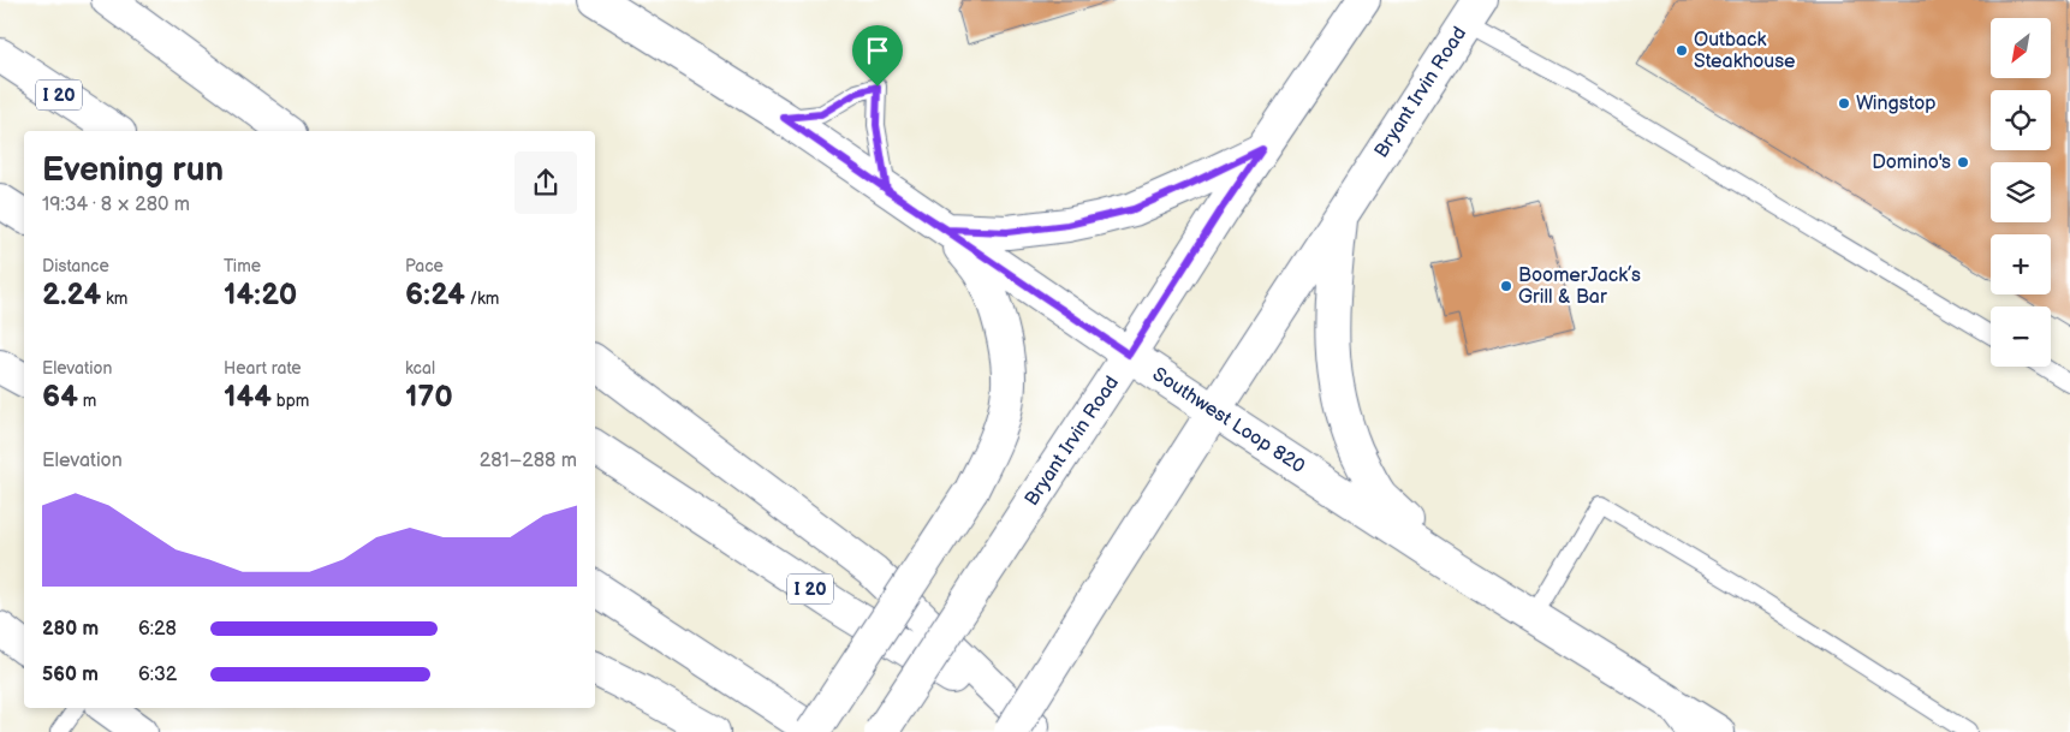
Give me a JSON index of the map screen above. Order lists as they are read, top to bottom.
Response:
{
  "streets": {
    "main road": ["Bryant Irvin Road", "I 20", "Southwest Loop 820"]
  },
  "crossings": [
    ["Bryant Irvin Road", "I 20"],
    ["Bryant Irvin Road", "Southwest Loop 820"]
  ],
  "places": [
    "Outback Steakhouse",
    "Wingstop",
    "Domino's",
    "BoomerJack’s Grill & Bar"
  ],
  "north": "bottom left",
  "page": {
    "map_buttons": ["+", "−"],
    "heading": ["Evening run", "19:34 · 8 × 280 m"],
    "stats": [
      ["Distance", "2.24 km"],
      ["Time", "14:20"],
      ["Pace", "6:24 /km"],
      ["Elevation", "64 m"],
      ["Heart rate", "144 bpm"],
      ["kcal", "170"]
    ],
    "chart": ["Elevation", "281–288 m"],
    "list": [
      {
        "name": "280 m",
        "note": "6:28"
      },
      {
        "name": "560 m",
        "note": "6:32"
      }
    ]
  }
}
